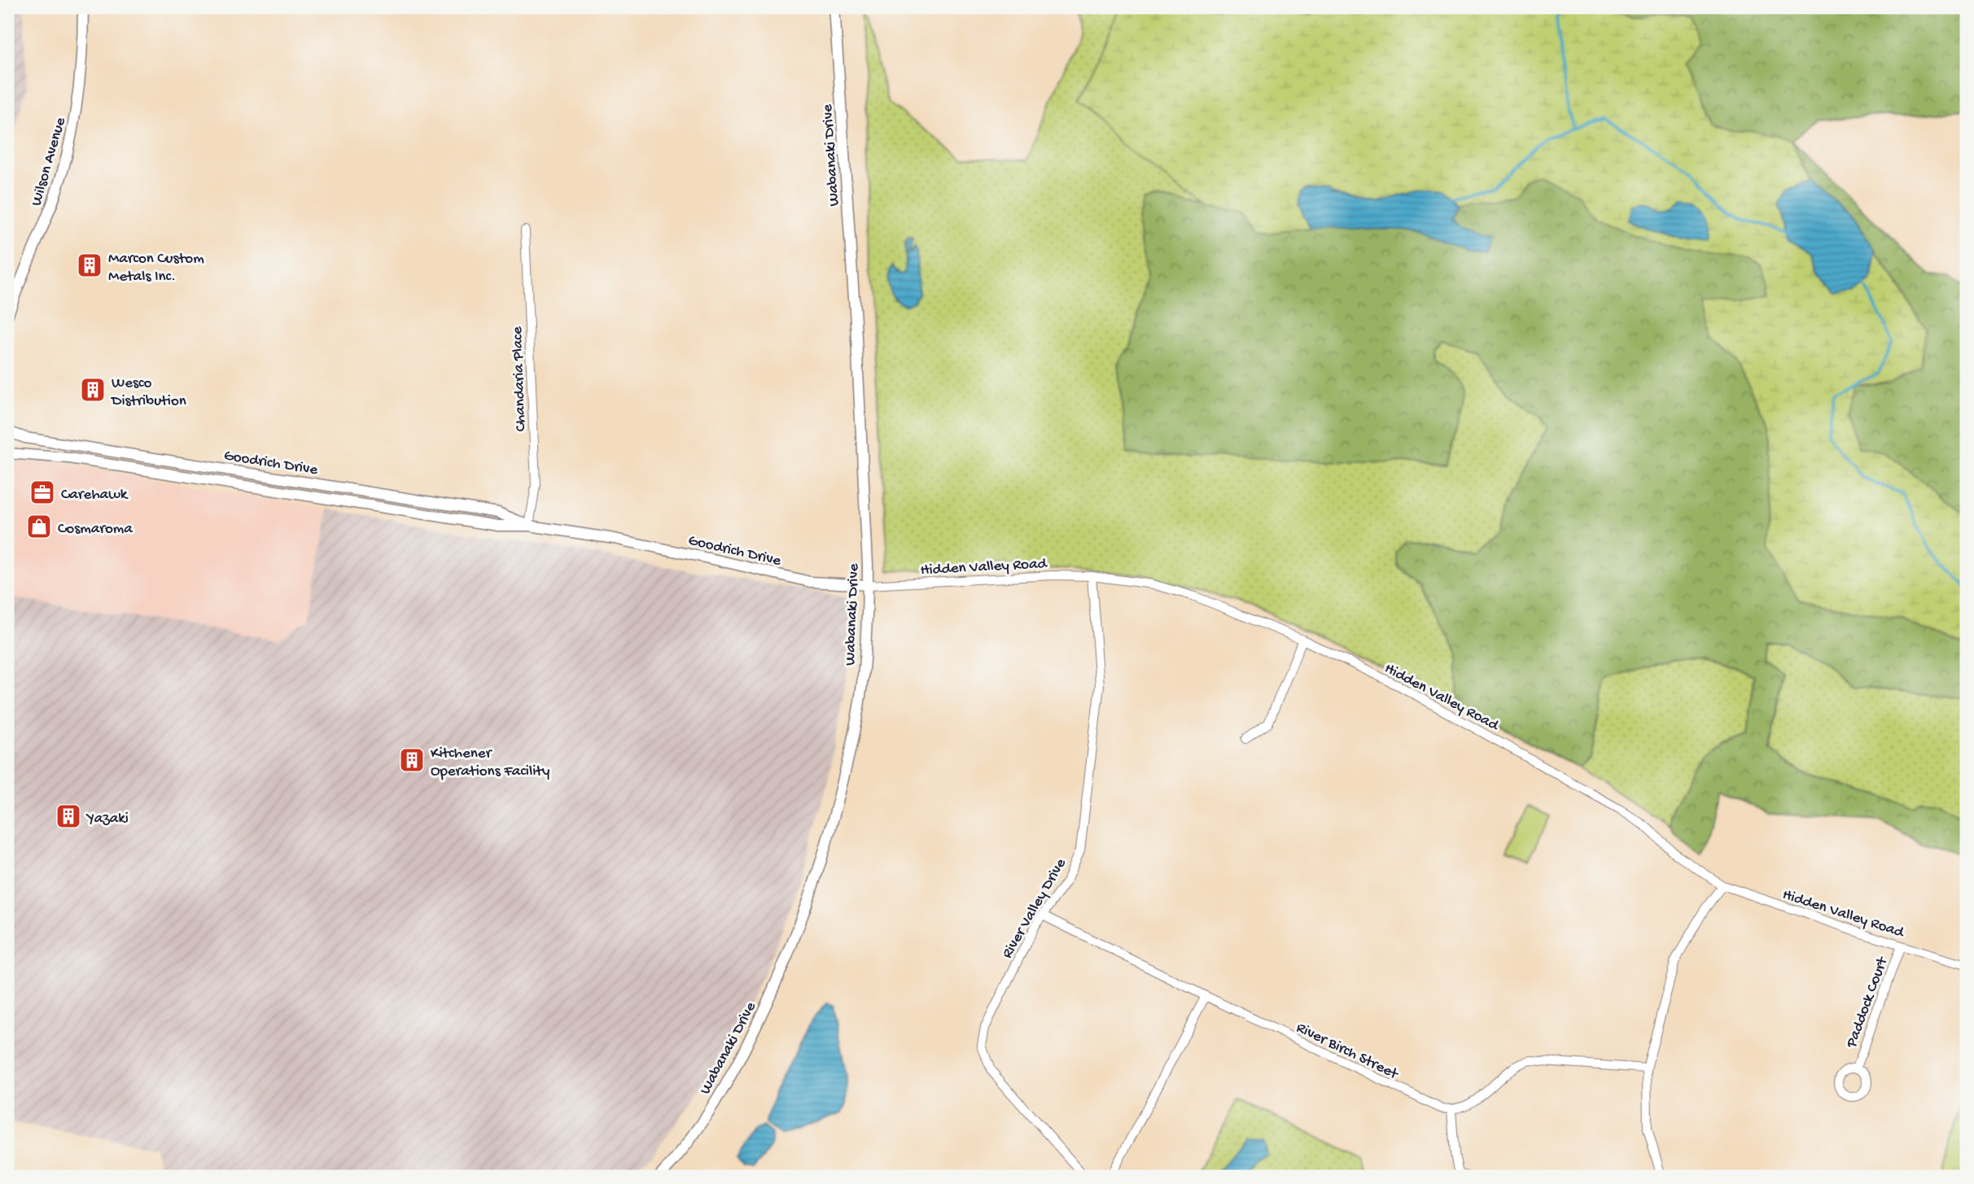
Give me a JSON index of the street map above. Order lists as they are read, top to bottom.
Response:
{
  "streets": {
    "street": [
      "Wabanaki Drive",
      "Wilson Avenue",
      "Chandaria Place",
      "Goodrich Drive",
      "Hidden Valley Road",
      "River Valley Drive",
      "Paddock Court",
      "River Birch Street"
    ]
  },
  "crossings": [
    ["Wabanaki Drive", "Goodrich Drive"],
    ["Wabanaki Drive", "Hidden Valley Road"],
    ["Chandaria Place", "Goodrich Drive"],
    ["Goodrich Drive", "Hidden Valley Road"],
    ["Hidden Valley Road", "River Valley Drive"],
    ["Hidden Valley Road", "Paddock Court"],
    ["River Valley Drive", "River Birch Street"]
  ],
  "places": {
    "building": [
      "Marcon Custom Metals Inc.",
      "Wesco Distribution",
      "Kitchener Operations Facility",
      "Yazaki"
    ],
    "office": ["Carehawk"],
    "shop": ["Cosmaroma"]
  }
}
